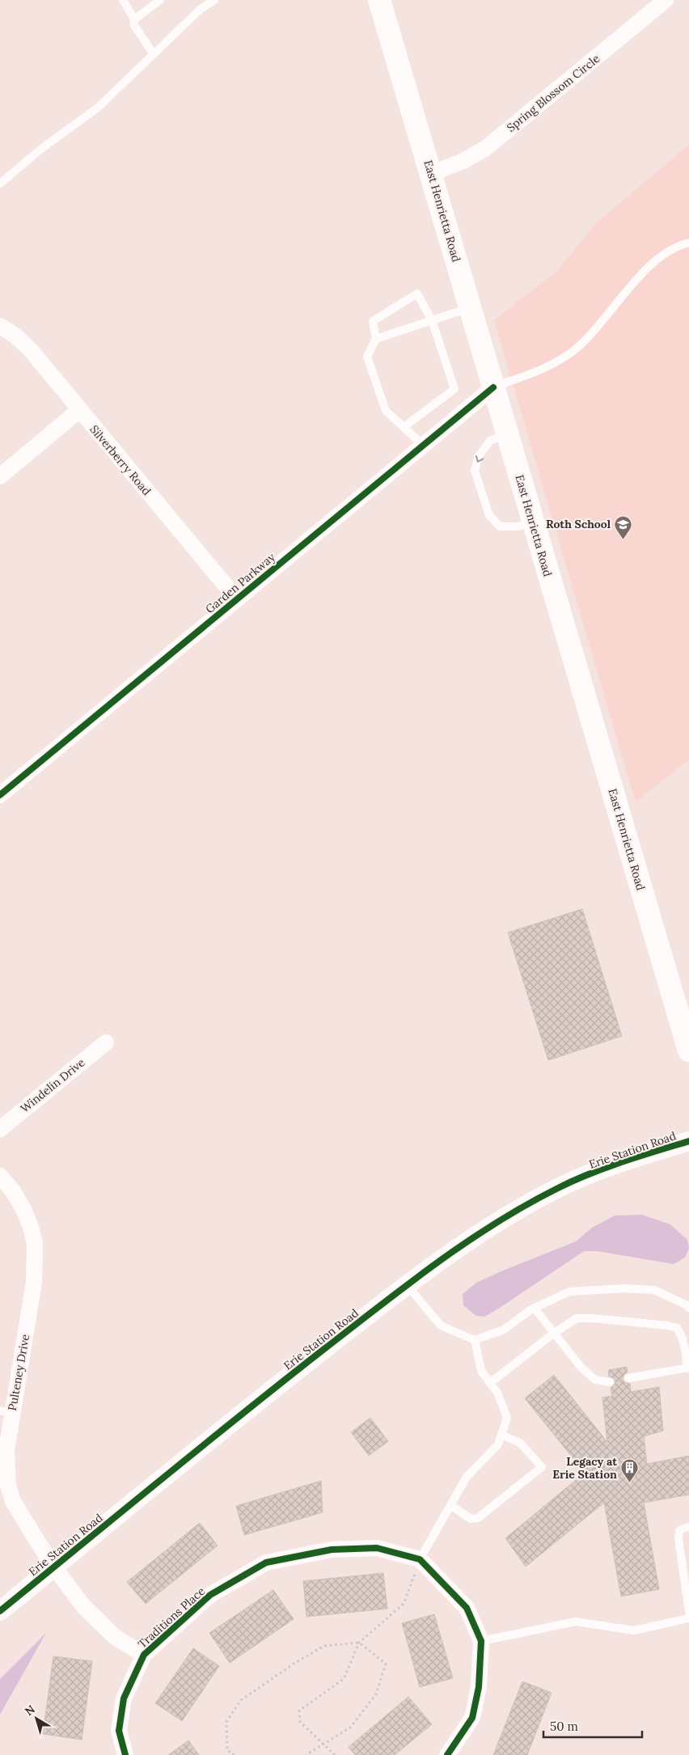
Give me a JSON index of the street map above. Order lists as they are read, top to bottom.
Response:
{
  "streets": {
    "main road": ["East Henrietta Road"],
    "street": [
      "Spring Blossom Circle",
      "Silverberry Road",
      "Garden Parkway",
      "Windelin Drive",
      "Erie Station Road",
      "Pulteney Drive",
      "Traditions Place"
    ]
  },
  "crossings": [
    ["Spring Blossom Circle", "East Henrietta Road"],
    ["East Henrietta Road", "Garden Parkway"],
    ["Silverberry Road", "Garden Parkway"],
    ["Erie Station Road", "Pulteney Drive"],
    ["Pulteney Drive", "Traditions Place"]
  ],
  "places": {
    "school or university": ["Roth School"],
    "building": ["Legacy at Erie Station"]
  },
  "scale_bar": "50 m",
  "north": "top left"
}
